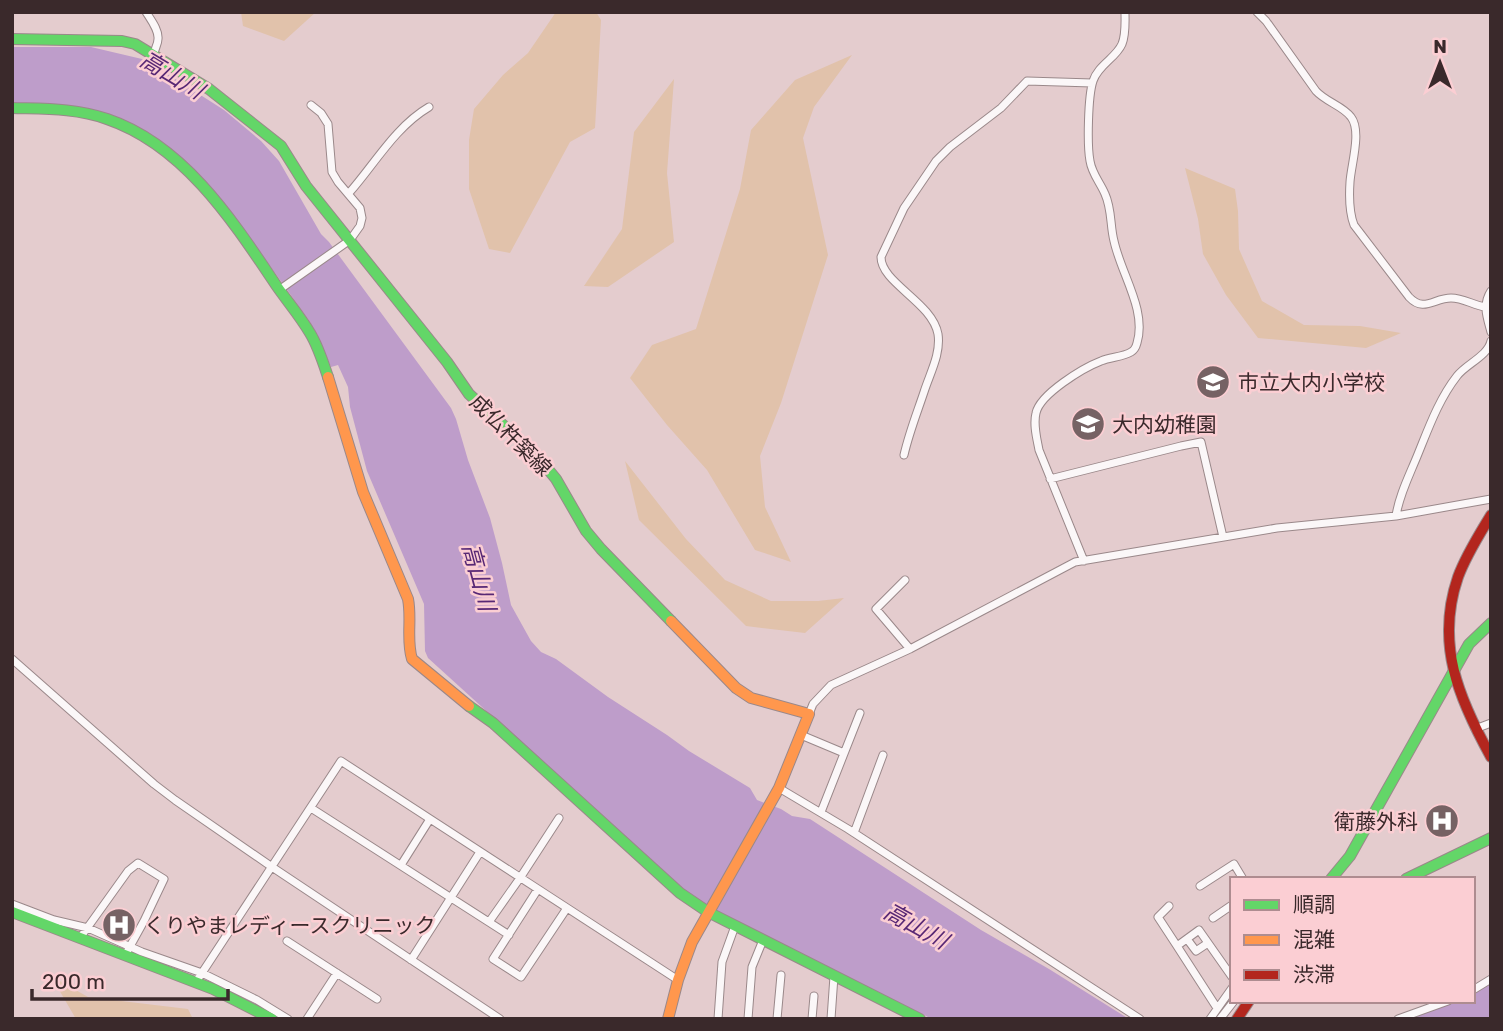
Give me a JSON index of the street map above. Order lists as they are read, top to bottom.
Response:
{
  "streets": {
    "main road": ["成仏杵築線"]
  },
  "water": ["高山川"],
  "places": {
    "school or university": ["市立大内小学校", "大内幼稚園"],
    "hospital": ["衛藤外科", "くりやまレディースクリニック"]
  },
  "legend": ["順調", "混雑", "渋滞"],
  "scale_bar": "200 m",
  "north": "top"
}
